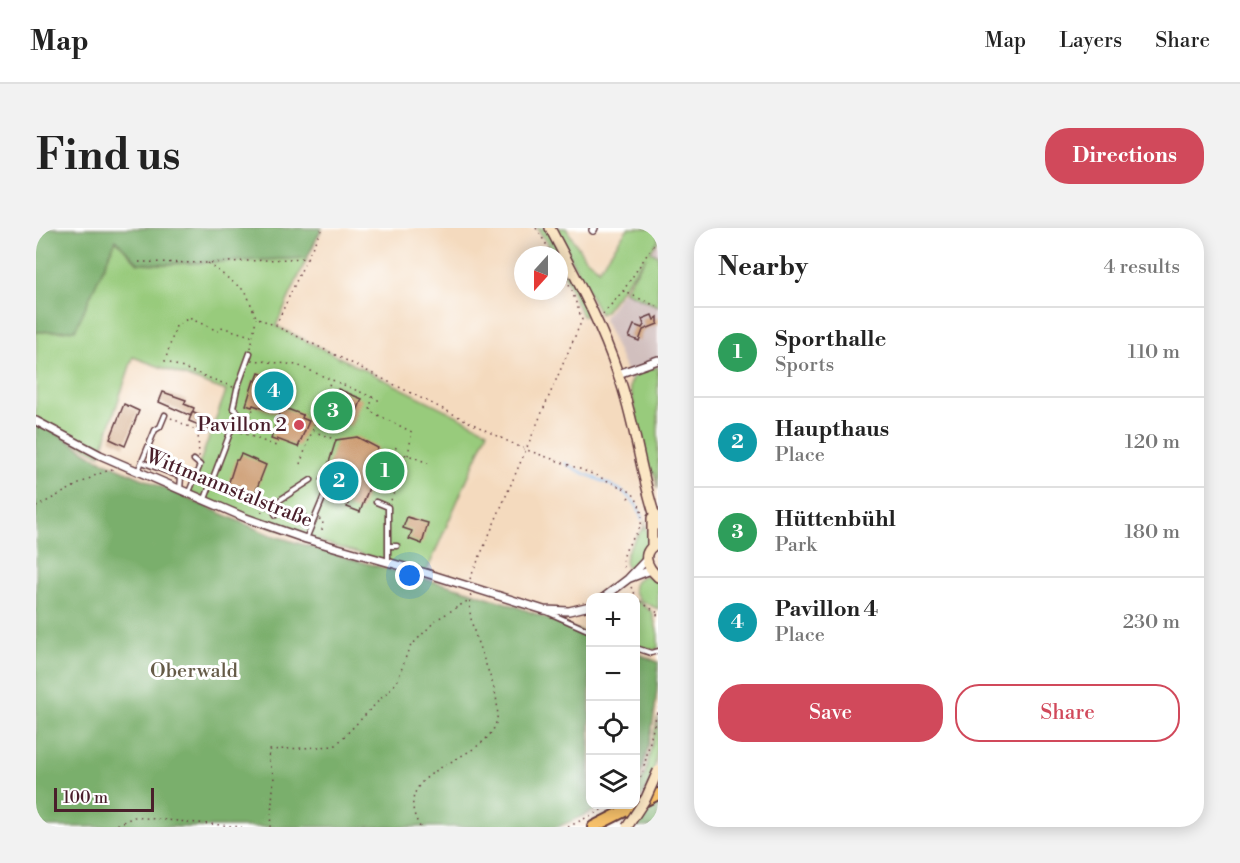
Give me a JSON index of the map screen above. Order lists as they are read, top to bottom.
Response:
{
  "streets": {
    "street": ["Wittmannstalstraße"]
  },
  "parks": ["Oberwald"],
  "places": ["Pavillon 2"],
  "scale_bar": "100 m",
  "north": "bottom",
  "page": {
    "header": "Map",
    "nav": ["Map", "Layers", "Share"],
    "buttons": [
      "Directions",
      ["Save", "Share"]
    ],
    "title": "Find us",
    "heading": ["Nearby", "4 results"],
    "list": [
      {
        "mark": "1",
        "name": "Sporthalle",
        "note": "Sports",
        "value": "110 m"
      },
      {
        "mark": "2",
        "name": "Haupthaus",
        "note": "Place",
        "value": "120 m"
      },
      {
        "mark": "3",
        "name": "Hüttenbühl",
        "note": "Park",
        "value": "180 m"
      },
      {
        "mark": "4",
        "name": "Pavillon 4",
        "note": "Place",
        "value": "230 m"
      }
    ],
    "pins": [
      "4",
      "3",
      "1",
      "2"
    ],
    "map_buttons": ["+", "−"],
    "scale": "100 m"
  }
}
